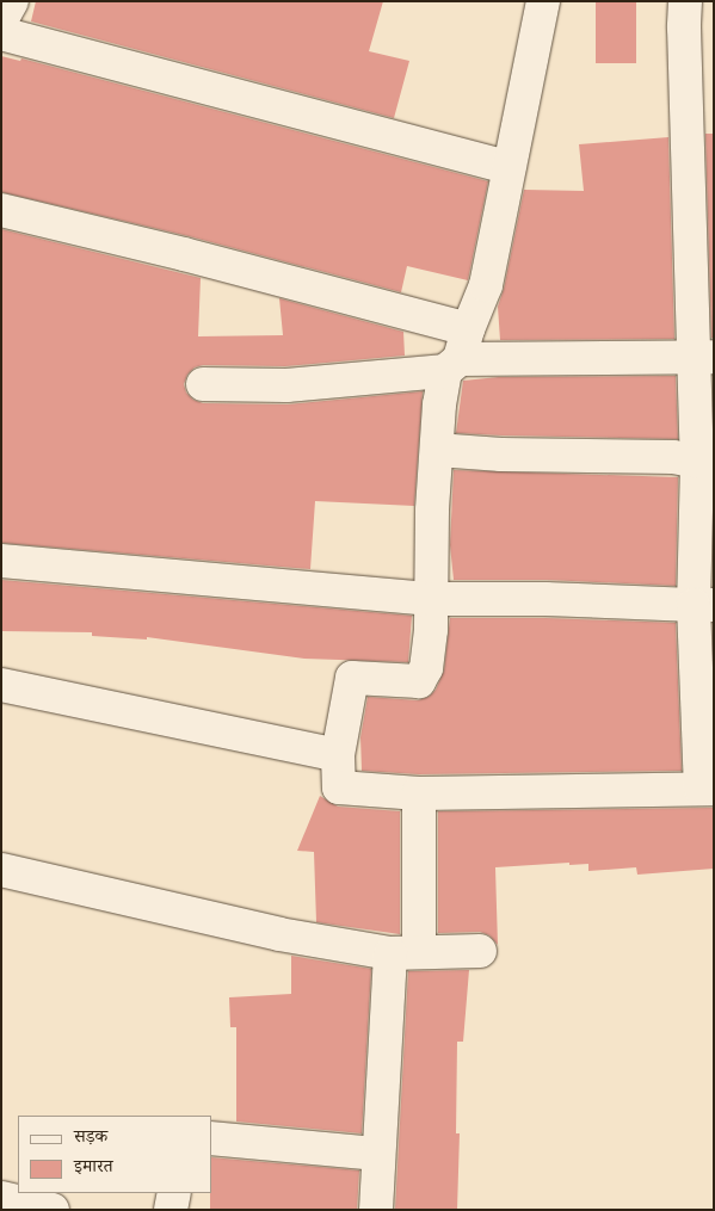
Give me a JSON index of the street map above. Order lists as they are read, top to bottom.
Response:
{
  "legend": ["सड़क", "इमारत"]
}
